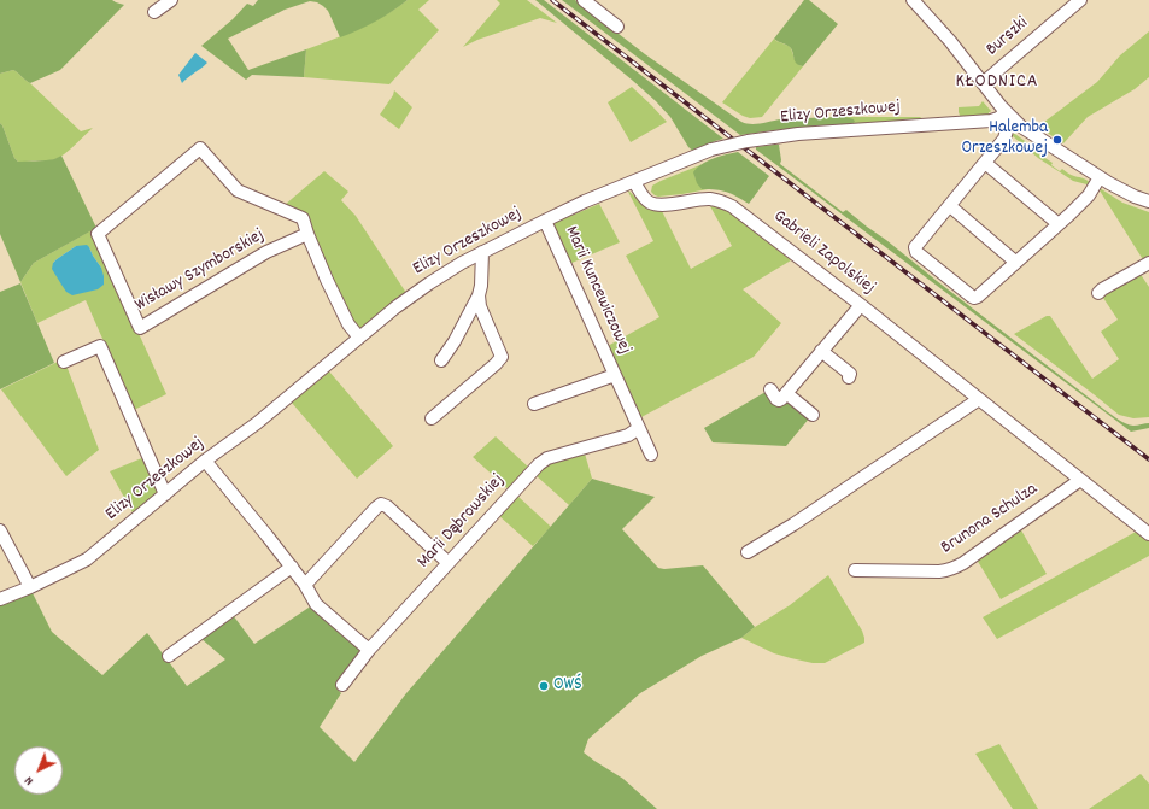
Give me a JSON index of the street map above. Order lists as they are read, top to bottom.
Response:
{
  "streets": {
    "street": [
      "Burszki",
      "Elizy Orzeszkowej",
      "Gabrieli Zapolskiej",
      "Wisławy Szymborskiej",
      "Marii Kuncewiczowej",
      "Brunona Schulza",
      "Marii Dąbrowskiej"
    ]
  },
  "crossings": [
    ["Elizy Orzeszkowej", "Gabrieli Zapolskiej"],
    ["Elizy Orzeszkowej", "Wisławy Szymborskiej"],
    ["Elizy Orzeszkowej", "Marii Kuncewiczowej"],
    ["Gabrieli Zapolskiej", "Brunona Schulza"],
    ["Marii Kuncewiczowej", "Marii Dąbrowskiej"]
  ],
  "districts": ["KŁODNICA"],
  "places": ["Halemba Orzeszkowej", "OWŚ"],
  "north": "bottom left"
}
